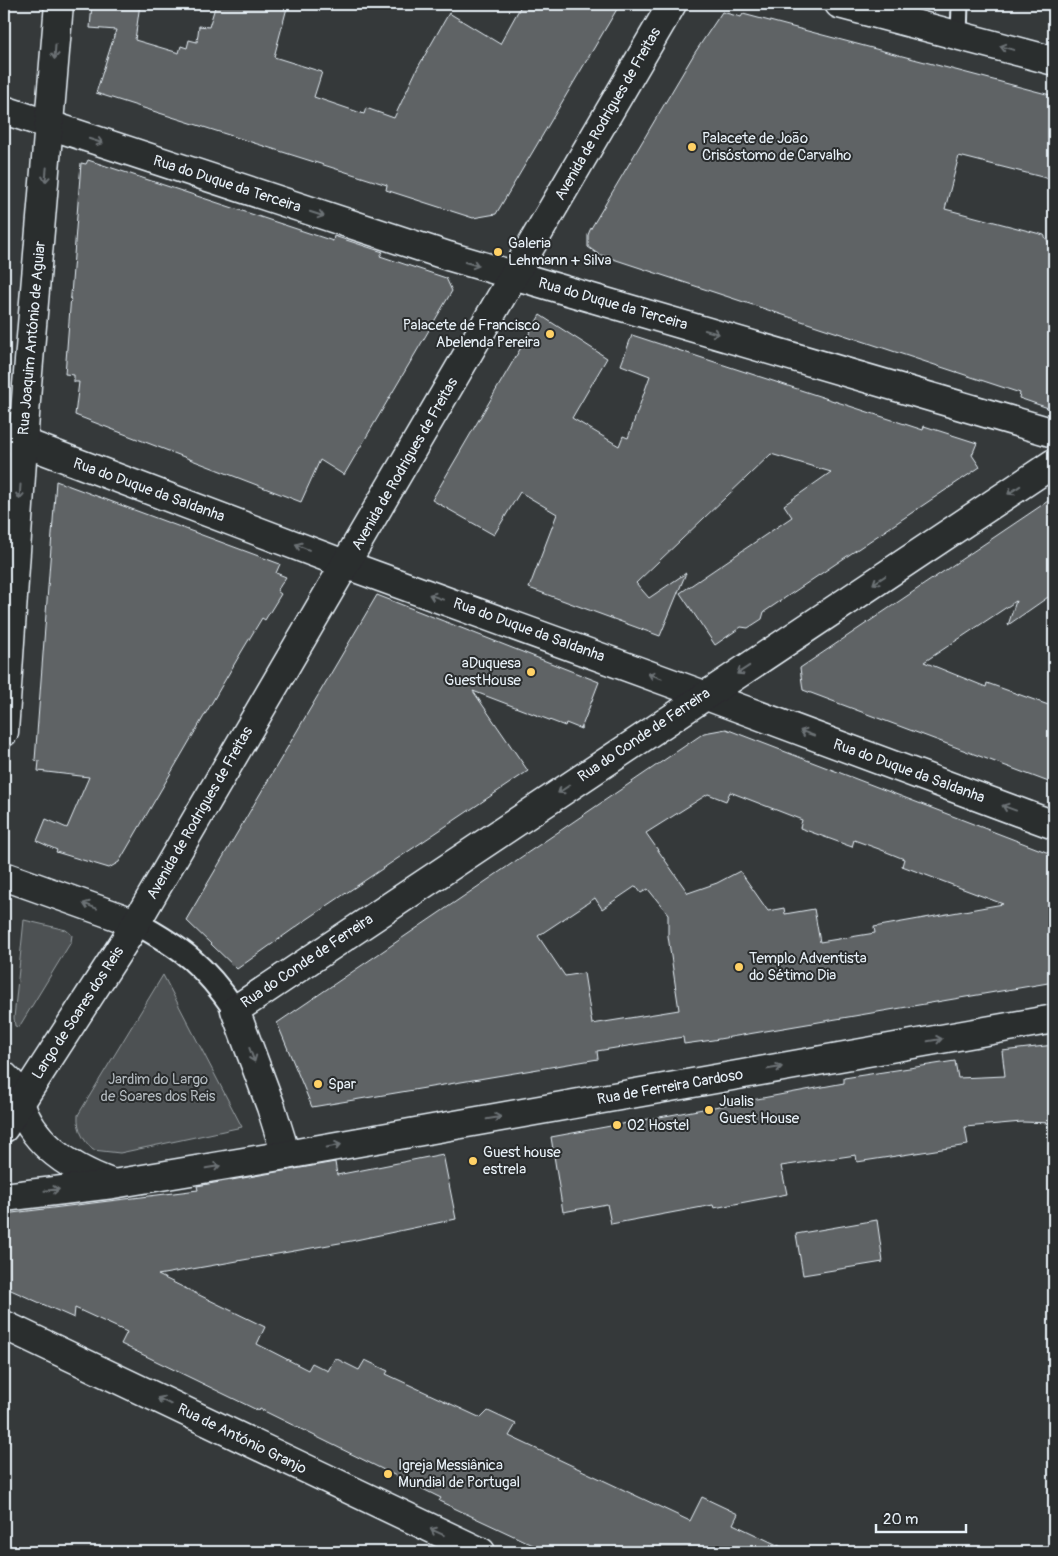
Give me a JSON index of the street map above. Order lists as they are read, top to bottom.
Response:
{
  "streets": {
    "street": [
      "Avenida de Rodrigues de Freitas",
      "Rua do Duque da Terceira",
      "Rua Joaquim António de Aguiar",
      "Rua do Duque da Saldanha",
      "Rua do Conde de Ferreira",
      "Largo de Soares dos Reis",
      "Rua de Ferreira Cardoso",
      "Rua de António Granjo"
    ]
  },
  "crossings": [
    ["Avenida de Rodrigues de Freitas", "Rua do Duque da Terceira"],
    ["Avenida de Rodrigues de Freitas", "Rua do Duque da Saldanha"],
    ["Avenida de Rodrigues de Freitas", "Largo de Soares dos Reis"],
    ["Rua do Duque da Terceira", "Rua Joaquim António de Aguiar"],
    ["Rua Joaquim António de Aguiar", "Rua do Duque da Saldanha"],
    ["Rua do Duque da Saldanha", "Rua do Conde de Ferreira"],
    ["Largo de Soares dos Reis", "Rua de Ferreira Cardoso"]
  ],
  "one_way": [
    "Rua do Duque da Terceira",
    "Rua Joaquim António de Aguiar",
    "Rua do Duque da Saldanha",
    "Rua do Conde de Ferreira",
    "Largo de Soares dos Reis",
    "Rua de Ferreira Cardoso",
    "Rua de António Granjo"
  ],
  "parks": ["Jardim do Largo de Soares dos Reis"],
  "places": [
    "Palacete de João Crisóstomo de Carvalho",
    "Galeria Lehmann + Silva",
    "Palacete de Francisco Abelenda Pereira",
    "aDuquesa GuestHouse",
    "Templo Adventista do Sétimo Dia",
    "Spar",
    "Jualis Guest House",
    "O2 Hostel",
    "Guest house estrela",
    "Igreja Messiânica Mundial de Portugal"
  ],
  "scale_bar": "20 m"
}
